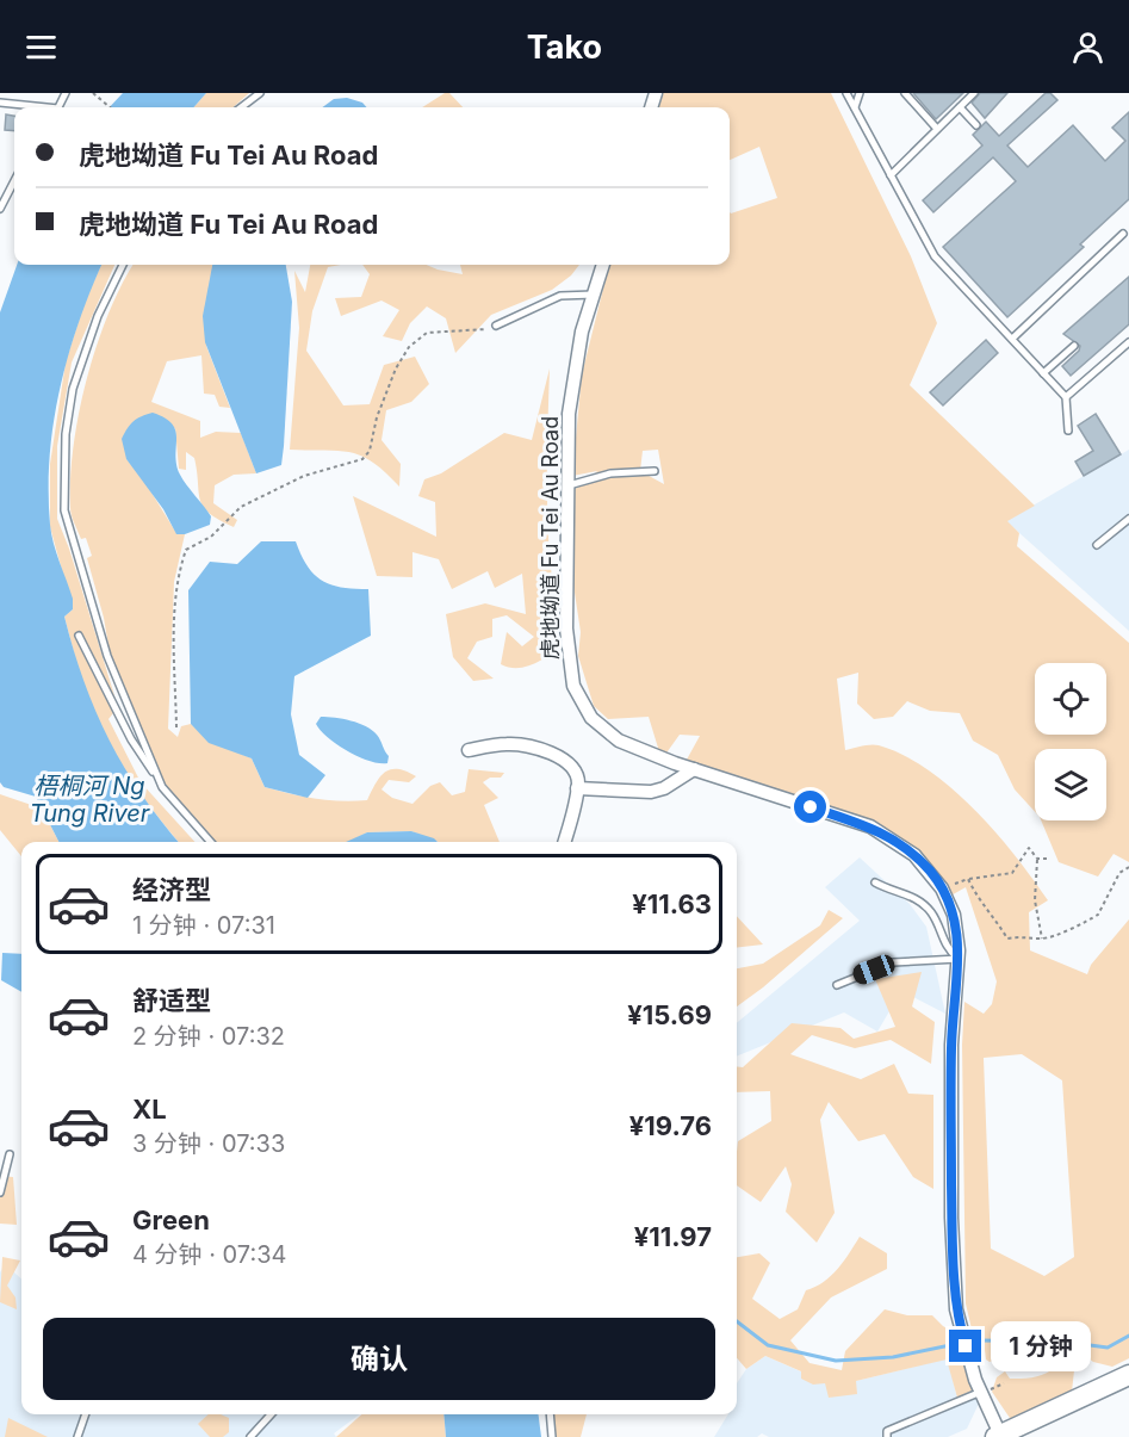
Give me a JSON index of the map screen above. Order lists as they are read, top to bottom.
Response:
{
  "streets": {
    "street": ["虎地坳道 Fu Tei Au Road"]
  },
  "water": ["梧桐河 Ng Tung River"],
  "page": {
    "header": "Tako",
    "banner": ["虎地坳道 Fu Tei Au Road", "虎地坳道 Fu Tei Au Road"],
    "list": [
      {
        "name": "经济型",
        "note": "1 分钟 · 07:31",
        "value": "¥11.63"
      },
      {
        "name": "舒适型",
        "note": "2 分钟 · 07:32",
        "value": "¥15.69"
      },
      {
        "name": "XL",
        "note": "3 分钟 · 07:33",
        "value": "¥19.76"
      },
      {
        "name": "Green",
        "note": "4 分钟 · 07:34",
        "value": "¥11.97"
      }
    ],
    "buttons": "确认",
    "bubble": "1 分钟"
  }
}
